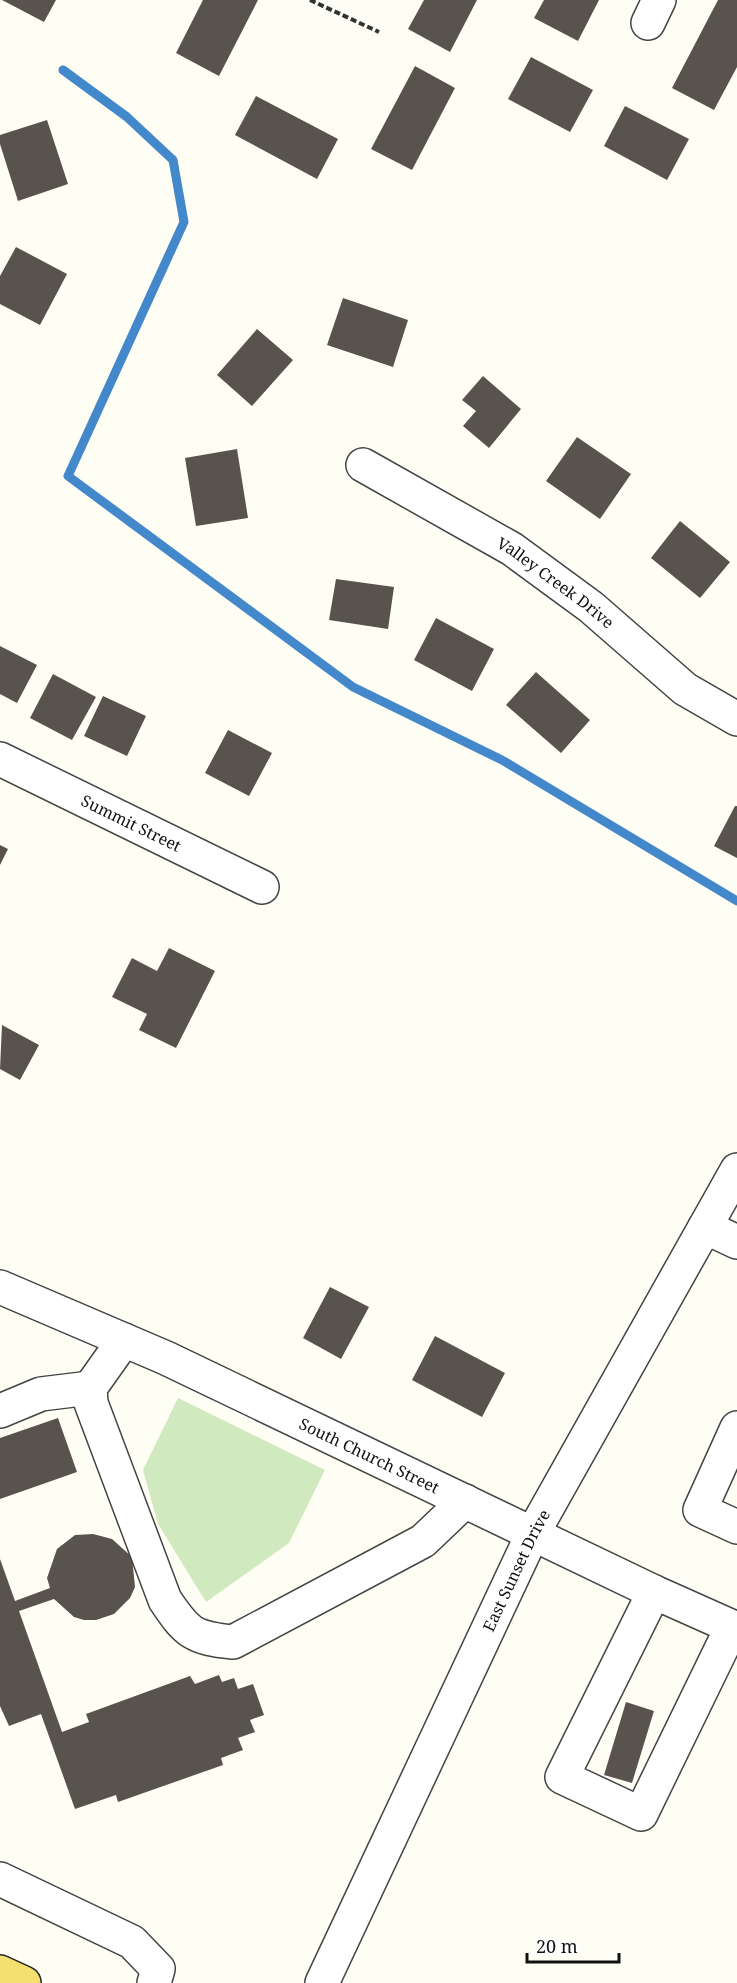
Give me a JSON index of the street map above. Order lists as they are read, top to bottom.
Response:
{
  "streets": {
    "street": [
      "Valley Creek Drive",
      "Summit Street",
      "South Church Street",
      "East Sunset Drive"
    ]
  },
  "crossings": [
    ["South Church Street", "East Sunset Drive"]
  ],
  "scale_bar": "20 m"
}
